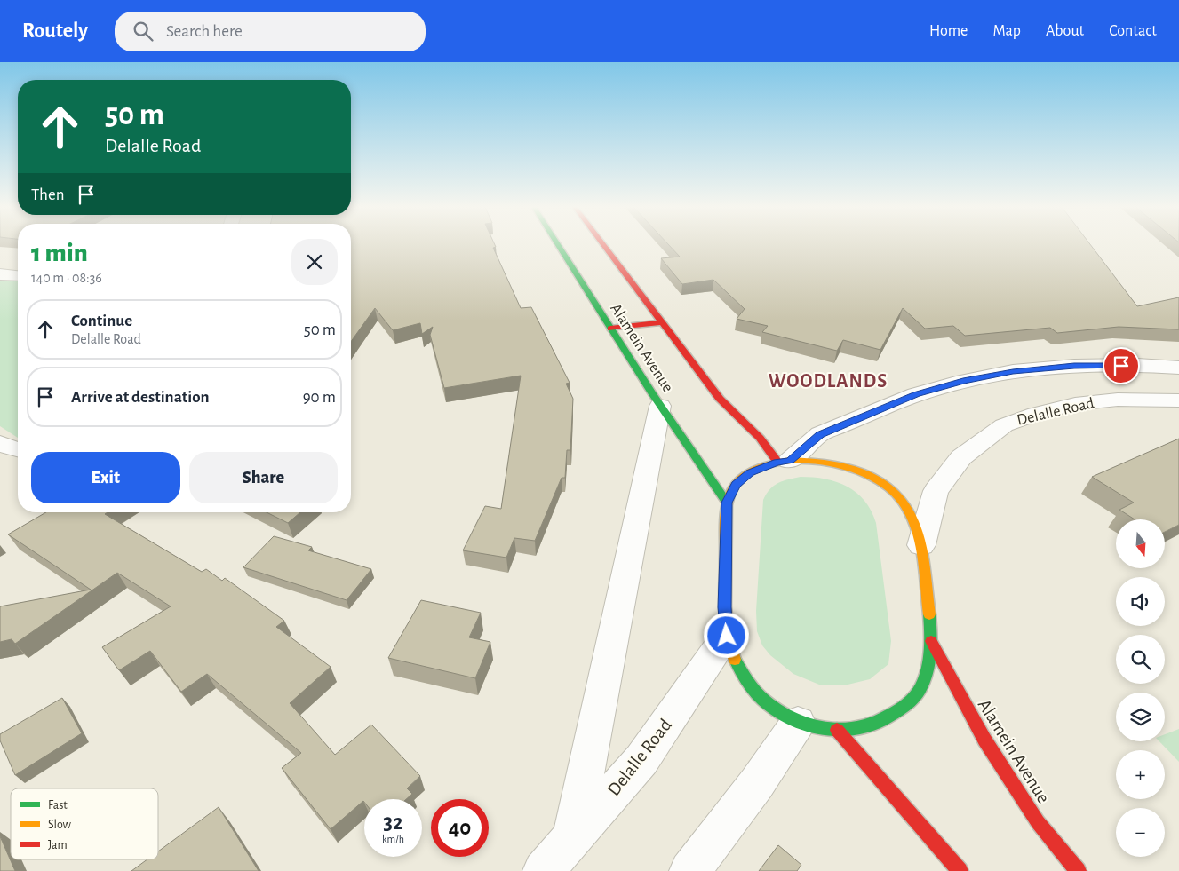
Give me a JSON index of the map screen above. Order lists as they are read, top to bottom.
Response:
{
  "streets": {
    "street": ["Alamein Avenue", "Delalle Road"]
  },
  "districts": ["WOODLANDS"],
  "legend": ["Fast", "Slow", "Jam"],
  "north": "bottom",
  "page": {
    "header": "Routely",
    "search": "Search here",
    "nav": [
      "Home",
      "Map",
      "About",
      "Contact"
    ],
    "turn": ["50 m", "Delalle Road"],
    "then": "Then",
    "heading": ["1 min", "140 m · 08:36"],
    "list": [
      {
        "name": "Continue",
        "note": "Delalle Road",
        "value": "50 m"
      },
      {
        "name": "Arrive at destination",
        "value": "90 m"
      }
    ],
    "buttons": ["Exit", "Share"],
    "map_buttons": ["+", "−"],
    "speed": "32 km/h",
    "limit": "40"
  }
}
